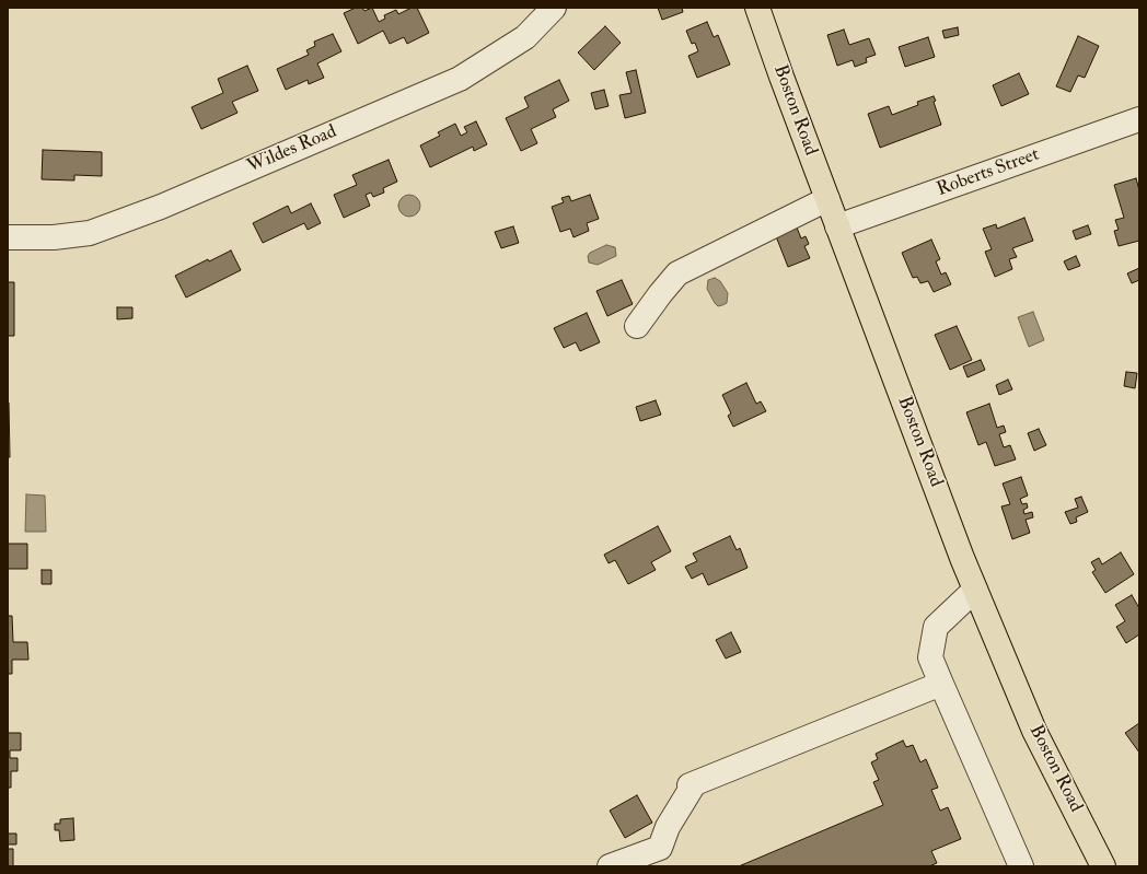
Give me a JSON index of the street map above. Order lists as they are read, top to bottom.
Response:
{
  "streets": {
    "main road": ["Boston Road"],
    "street": ["Wildes Road", "Roberts Street"]
  },
  "crossings": [
    ["Boston Road", "Roberts Street"]
  ]
}
